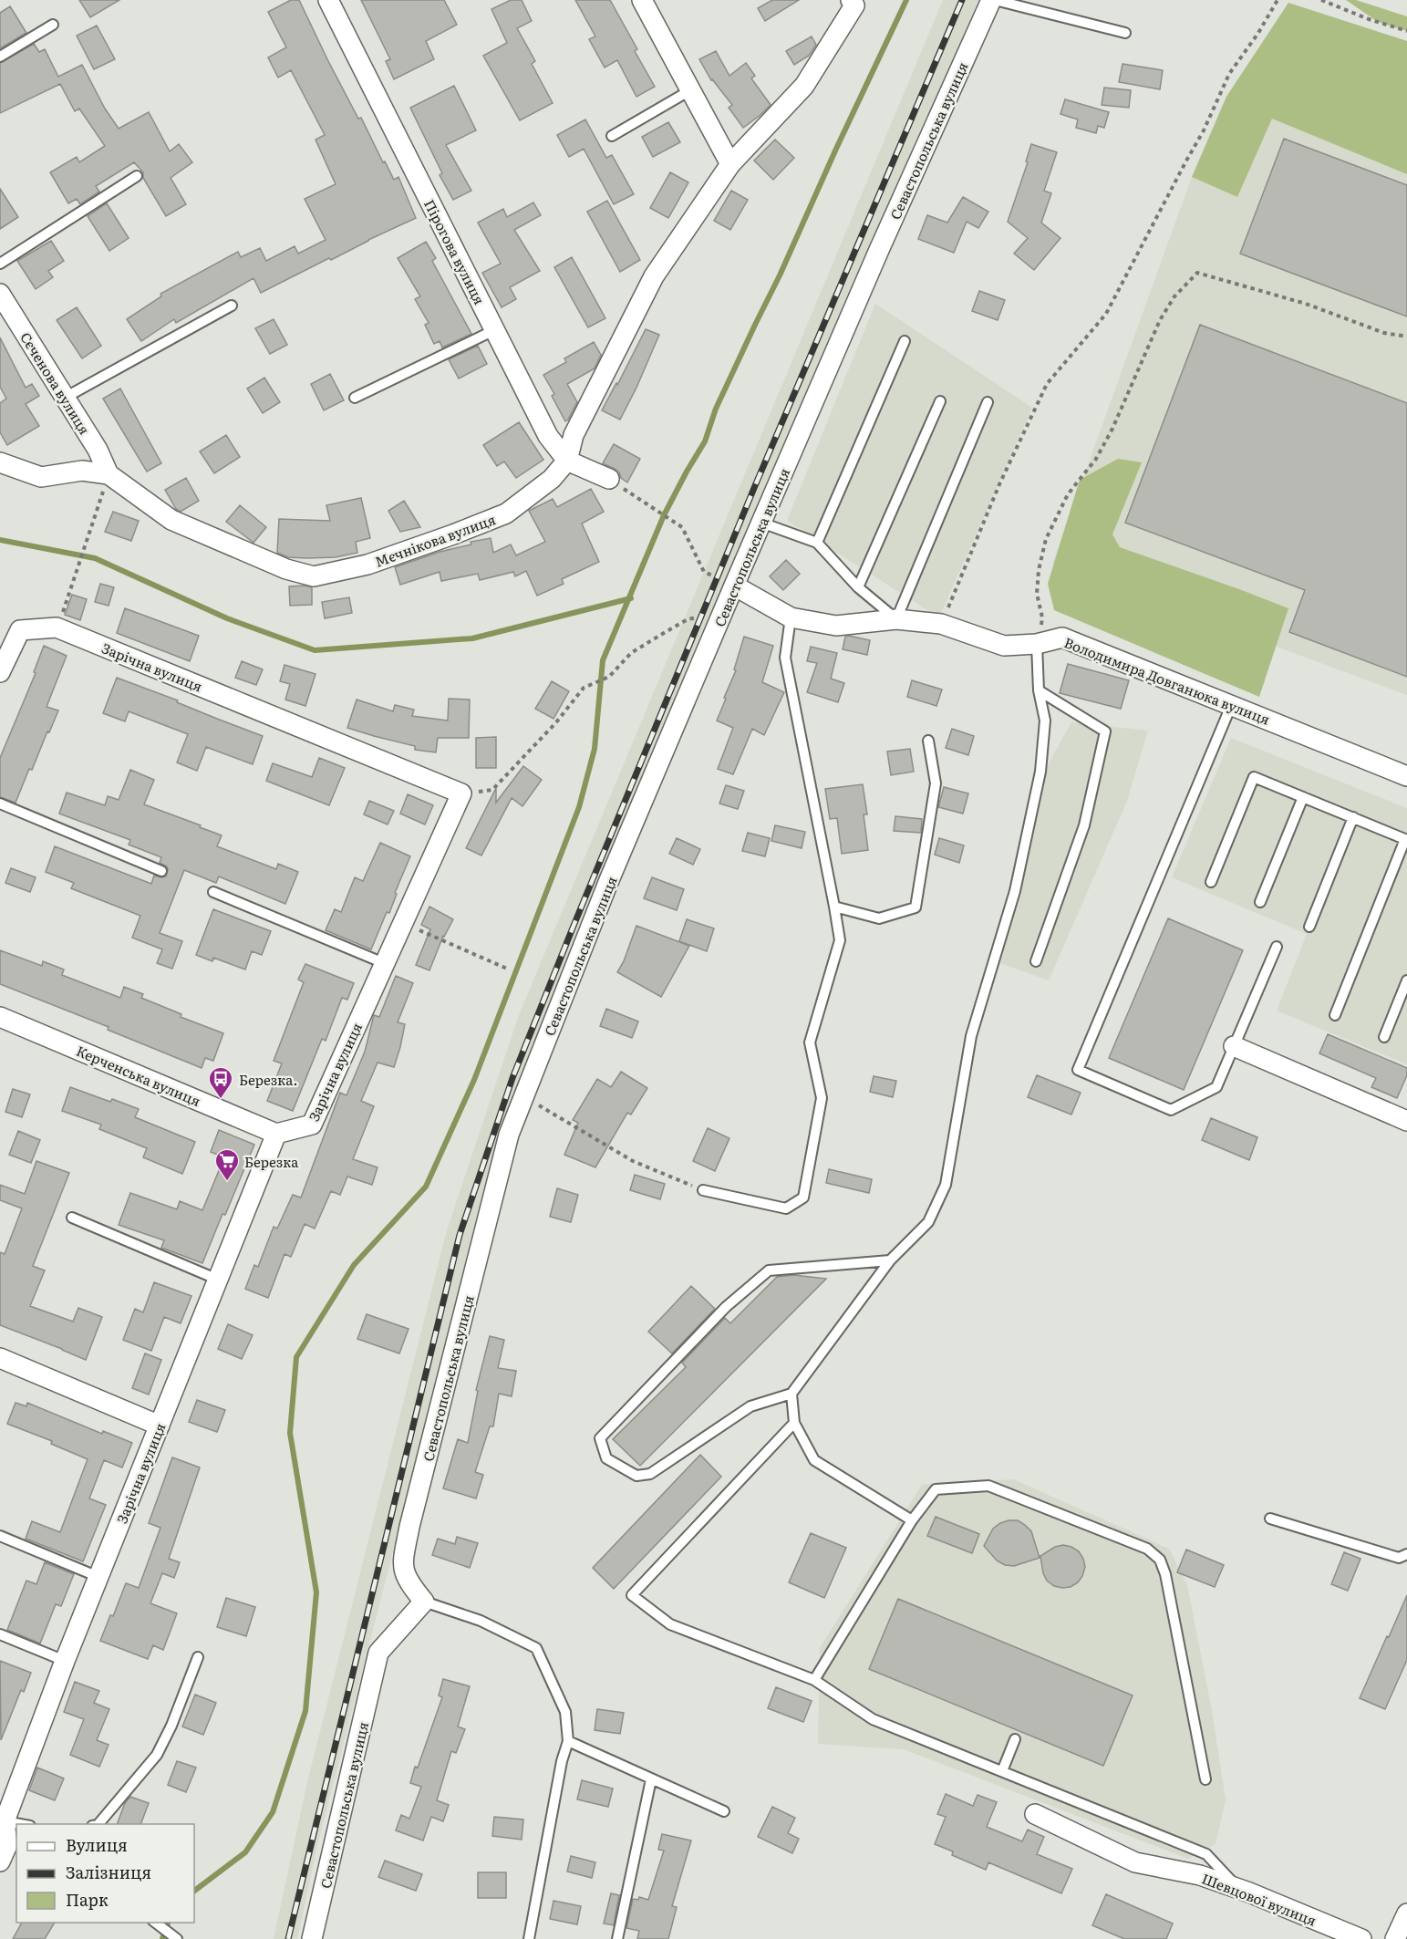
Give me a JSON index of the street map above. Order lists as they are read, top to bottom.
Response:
{
  "streets": {
    "street": [
      "Севастопольська вулиця",
      "Пірогова вулиця",
      "Сєченова вулиця",
      "Мєчнікова вулиця",
      "Зарічна вулиця",
      "Володимира Довганюка вулиця",
      "Керченська вулиця",
      "Шевцової вулиця"
    ]
  },
  "crossings": [
    ["Севастопольська вулиця", "Володимира Довганюка вулиця"],
    ["Пірогова вулиця", "Мєчнікова вулиця"],
    ["Сєченова вулиця", "Мєчнікова вулиця"],
    ["Зарічна вулиця", "Керченська вулиця"]
  ],
  "places": {
    "bus stop": ["Березка."],
    "supermarket": ["Березка"]
  },
  "legend": ["Вулиця", "Залізниця", "Парк"]
}
